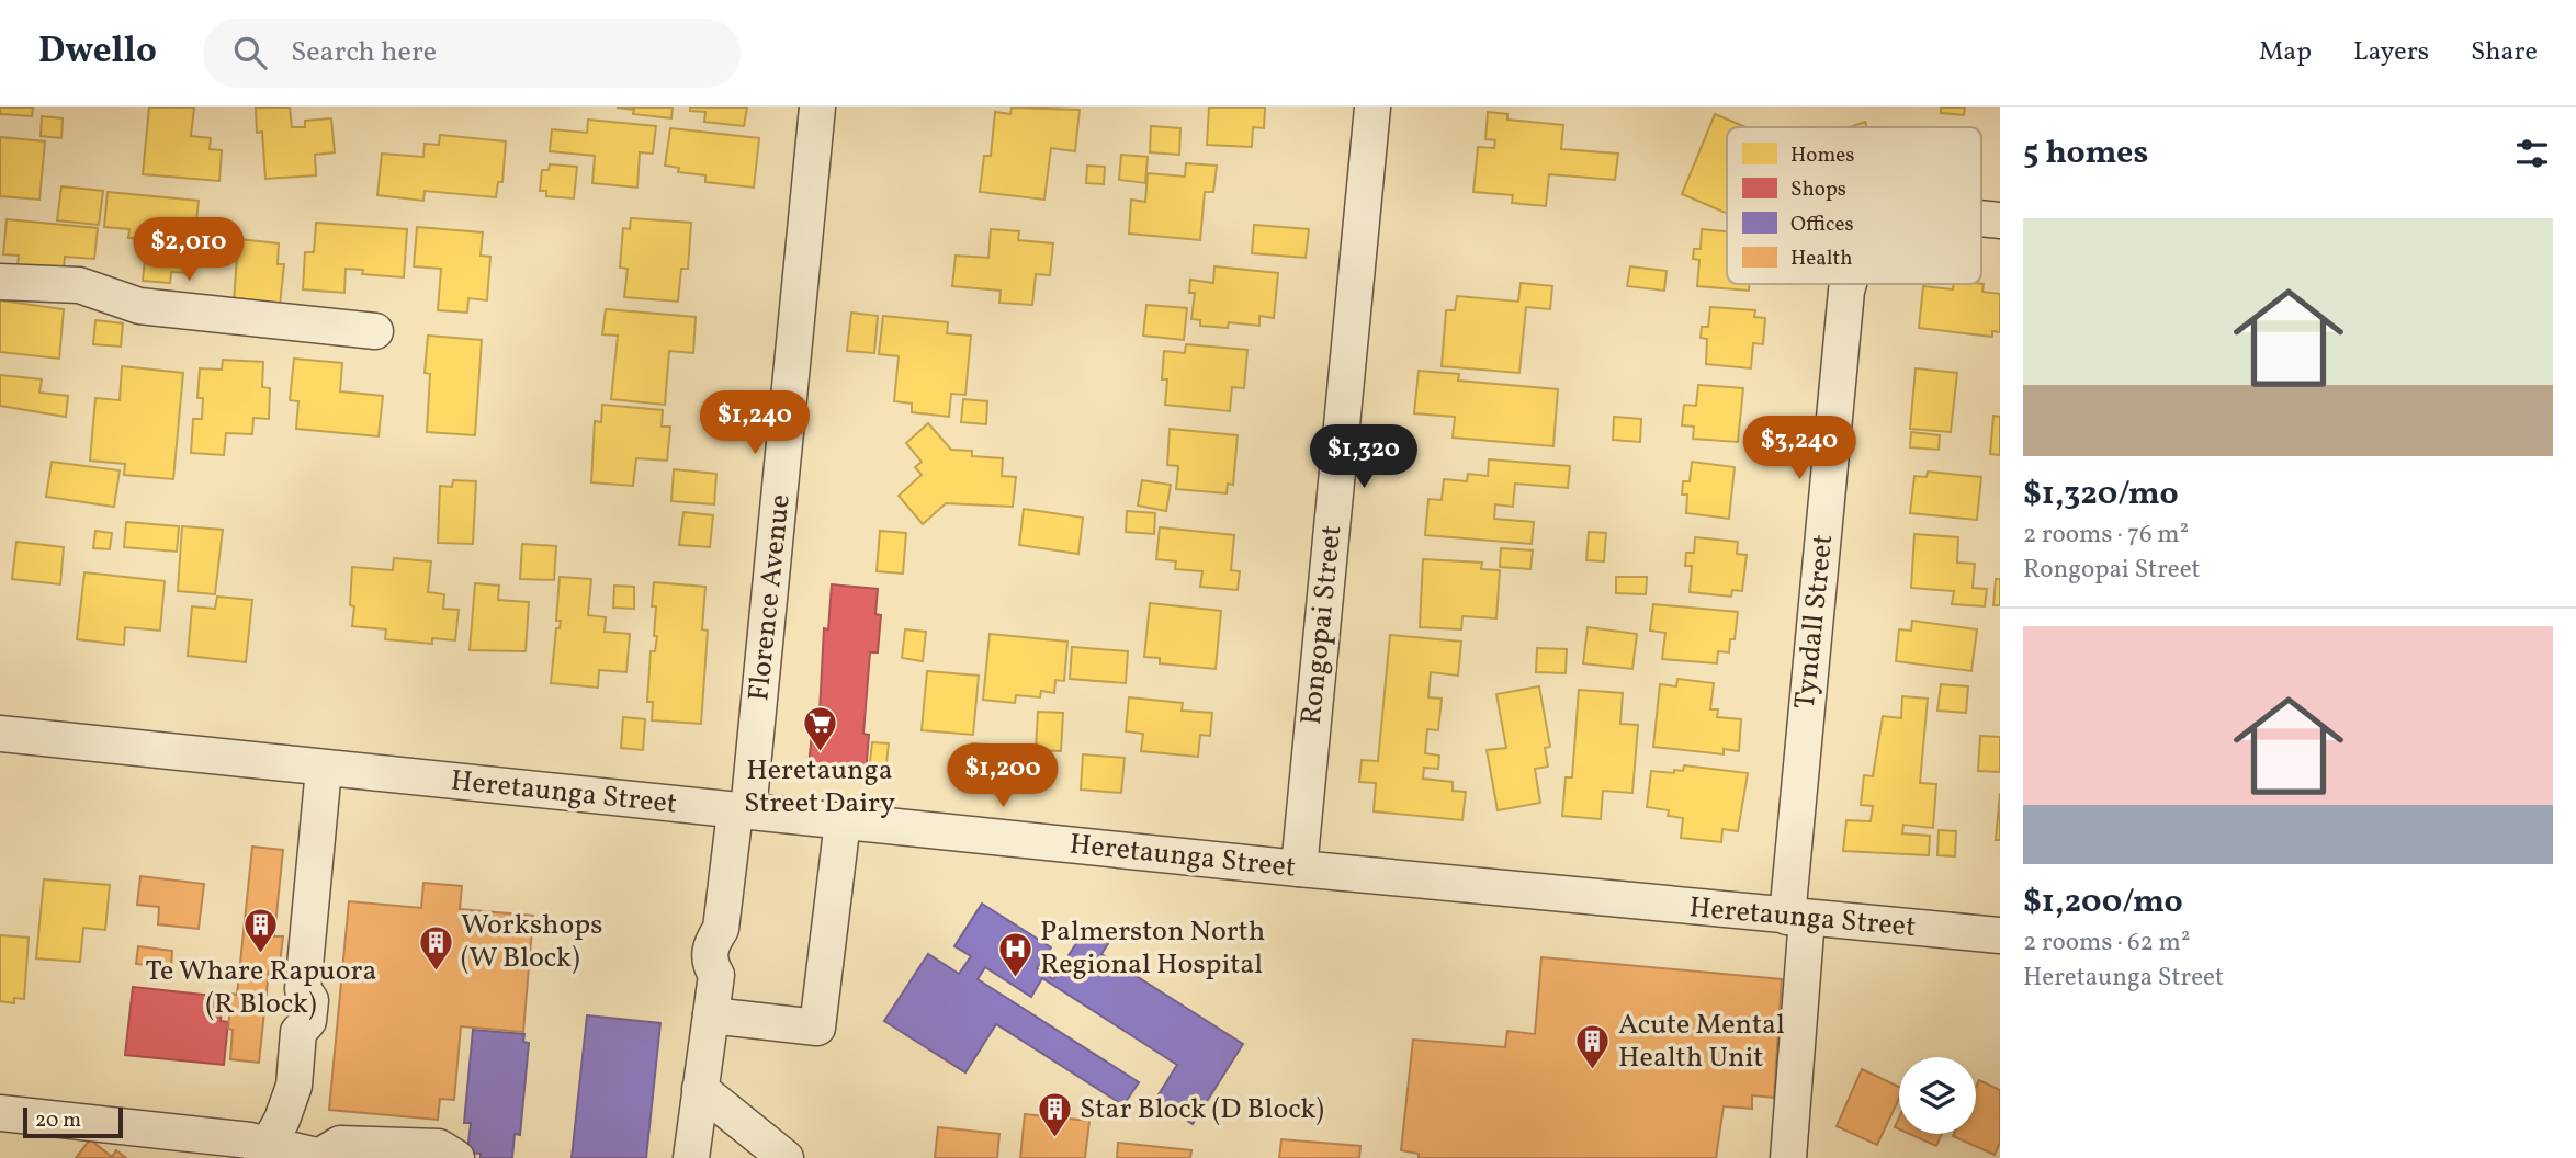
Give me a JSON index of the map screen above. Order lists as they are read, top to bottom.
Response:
{
  "streets": {
    "street": [
      "Florence Avenue",
      "Tyndall Street",
      "Rongopai Street",
      "Heretaunga Street"
    ]
  },
  "crossings": [
    ["Florence Avenue", "Heretaunga Street"],
    ["Tyndall Street", "Heretaunga Street"],
    ["Rongopai Street", "Heretaunga Street"]
  ],
  "places": {
    "supermarket": ["Heretaunga Street Dairy"],
    "building": [
      "Te Whare Rapuora (R Block)",
      "Workshops (W Block)",
      "Acute Mental Health Unit",
      "Star Block (D Block)"
    ],
    "hospital": ["Palmerston North Regional Hospital"]
  },
  "legend": [
    "Homes",
    "Shops",
    "Offices",
    "Health"
  ],
  "scale_bar": "20 m",
  "page": {
    "header": "Dwello",
    "search": "Search here",
    "nav": ["Map", "Layers", "Share"],
    "heading": "5 homes",
    "list": [
      {
        "name": "$1,320/mo",
        "note": "2 rooms · 76 m² · Rongopai Street"
      },
      {
        "name": "$1,200/mo",
        "note": "2 rooms · 62 m² · Heretaunga Street"
      }
    ],
    "price": [
      "$2,010",
      "$1,240",
      "$3,240",
      "$1,320",
      "$1,200"
    ],
    "scale": "20 m"
  }
}
